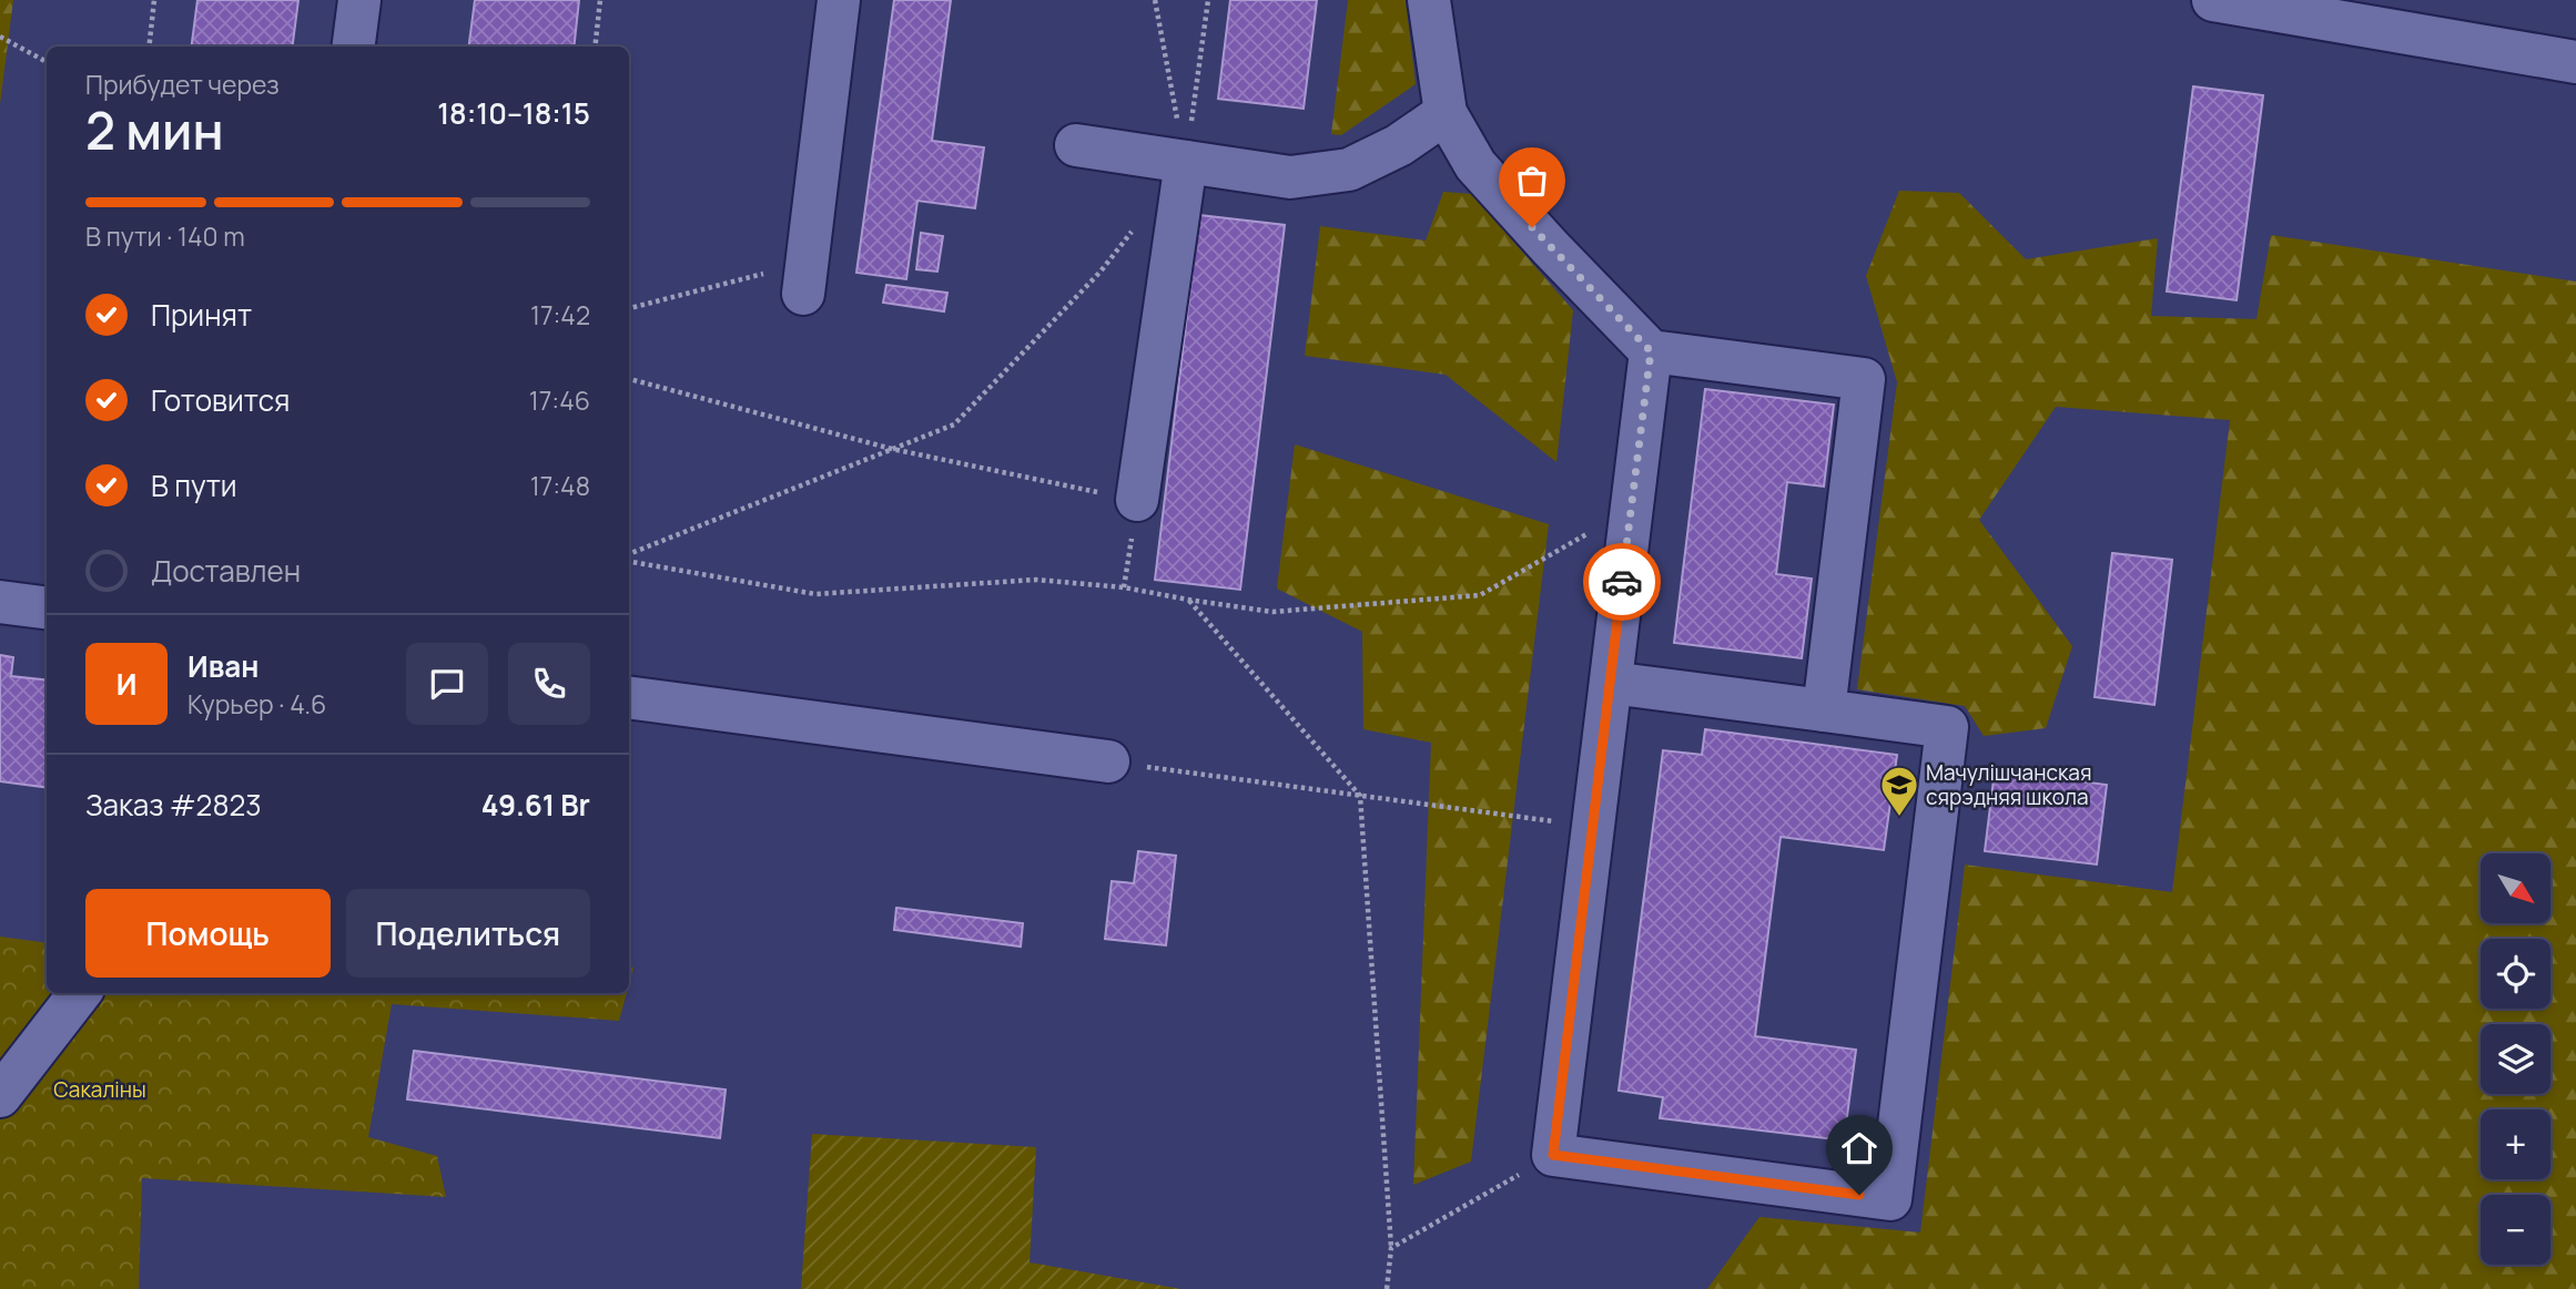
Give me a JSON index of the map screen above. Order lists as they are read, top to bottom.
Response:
{
  "parks": ["Сакаліны"],
  "places": {
    "school or university": ["Мачулішчанская сярэдняя школа"]
  },
  "north": "bottom right",
  "page": {
    "heading": ["2 мин", "Прибудет через", "18:10–18:15"],
    "panel": [
      "Иван",
      "Курьер · 4.6",
      "Заказ #2823",
      "49.61 Br"
    ],
    "bar": "В пути · 140 m",
    "list": [
      ["Принят", "17:42"],
      ["Готовится", "17:46"],
      ["В пути", "17:48"],
      "Доставлен"
    ],
    "round": "И",
    "map_buttons": ["+", "−"],
    "buttons": ["Помощь", "Поделиться"]
  }
}
